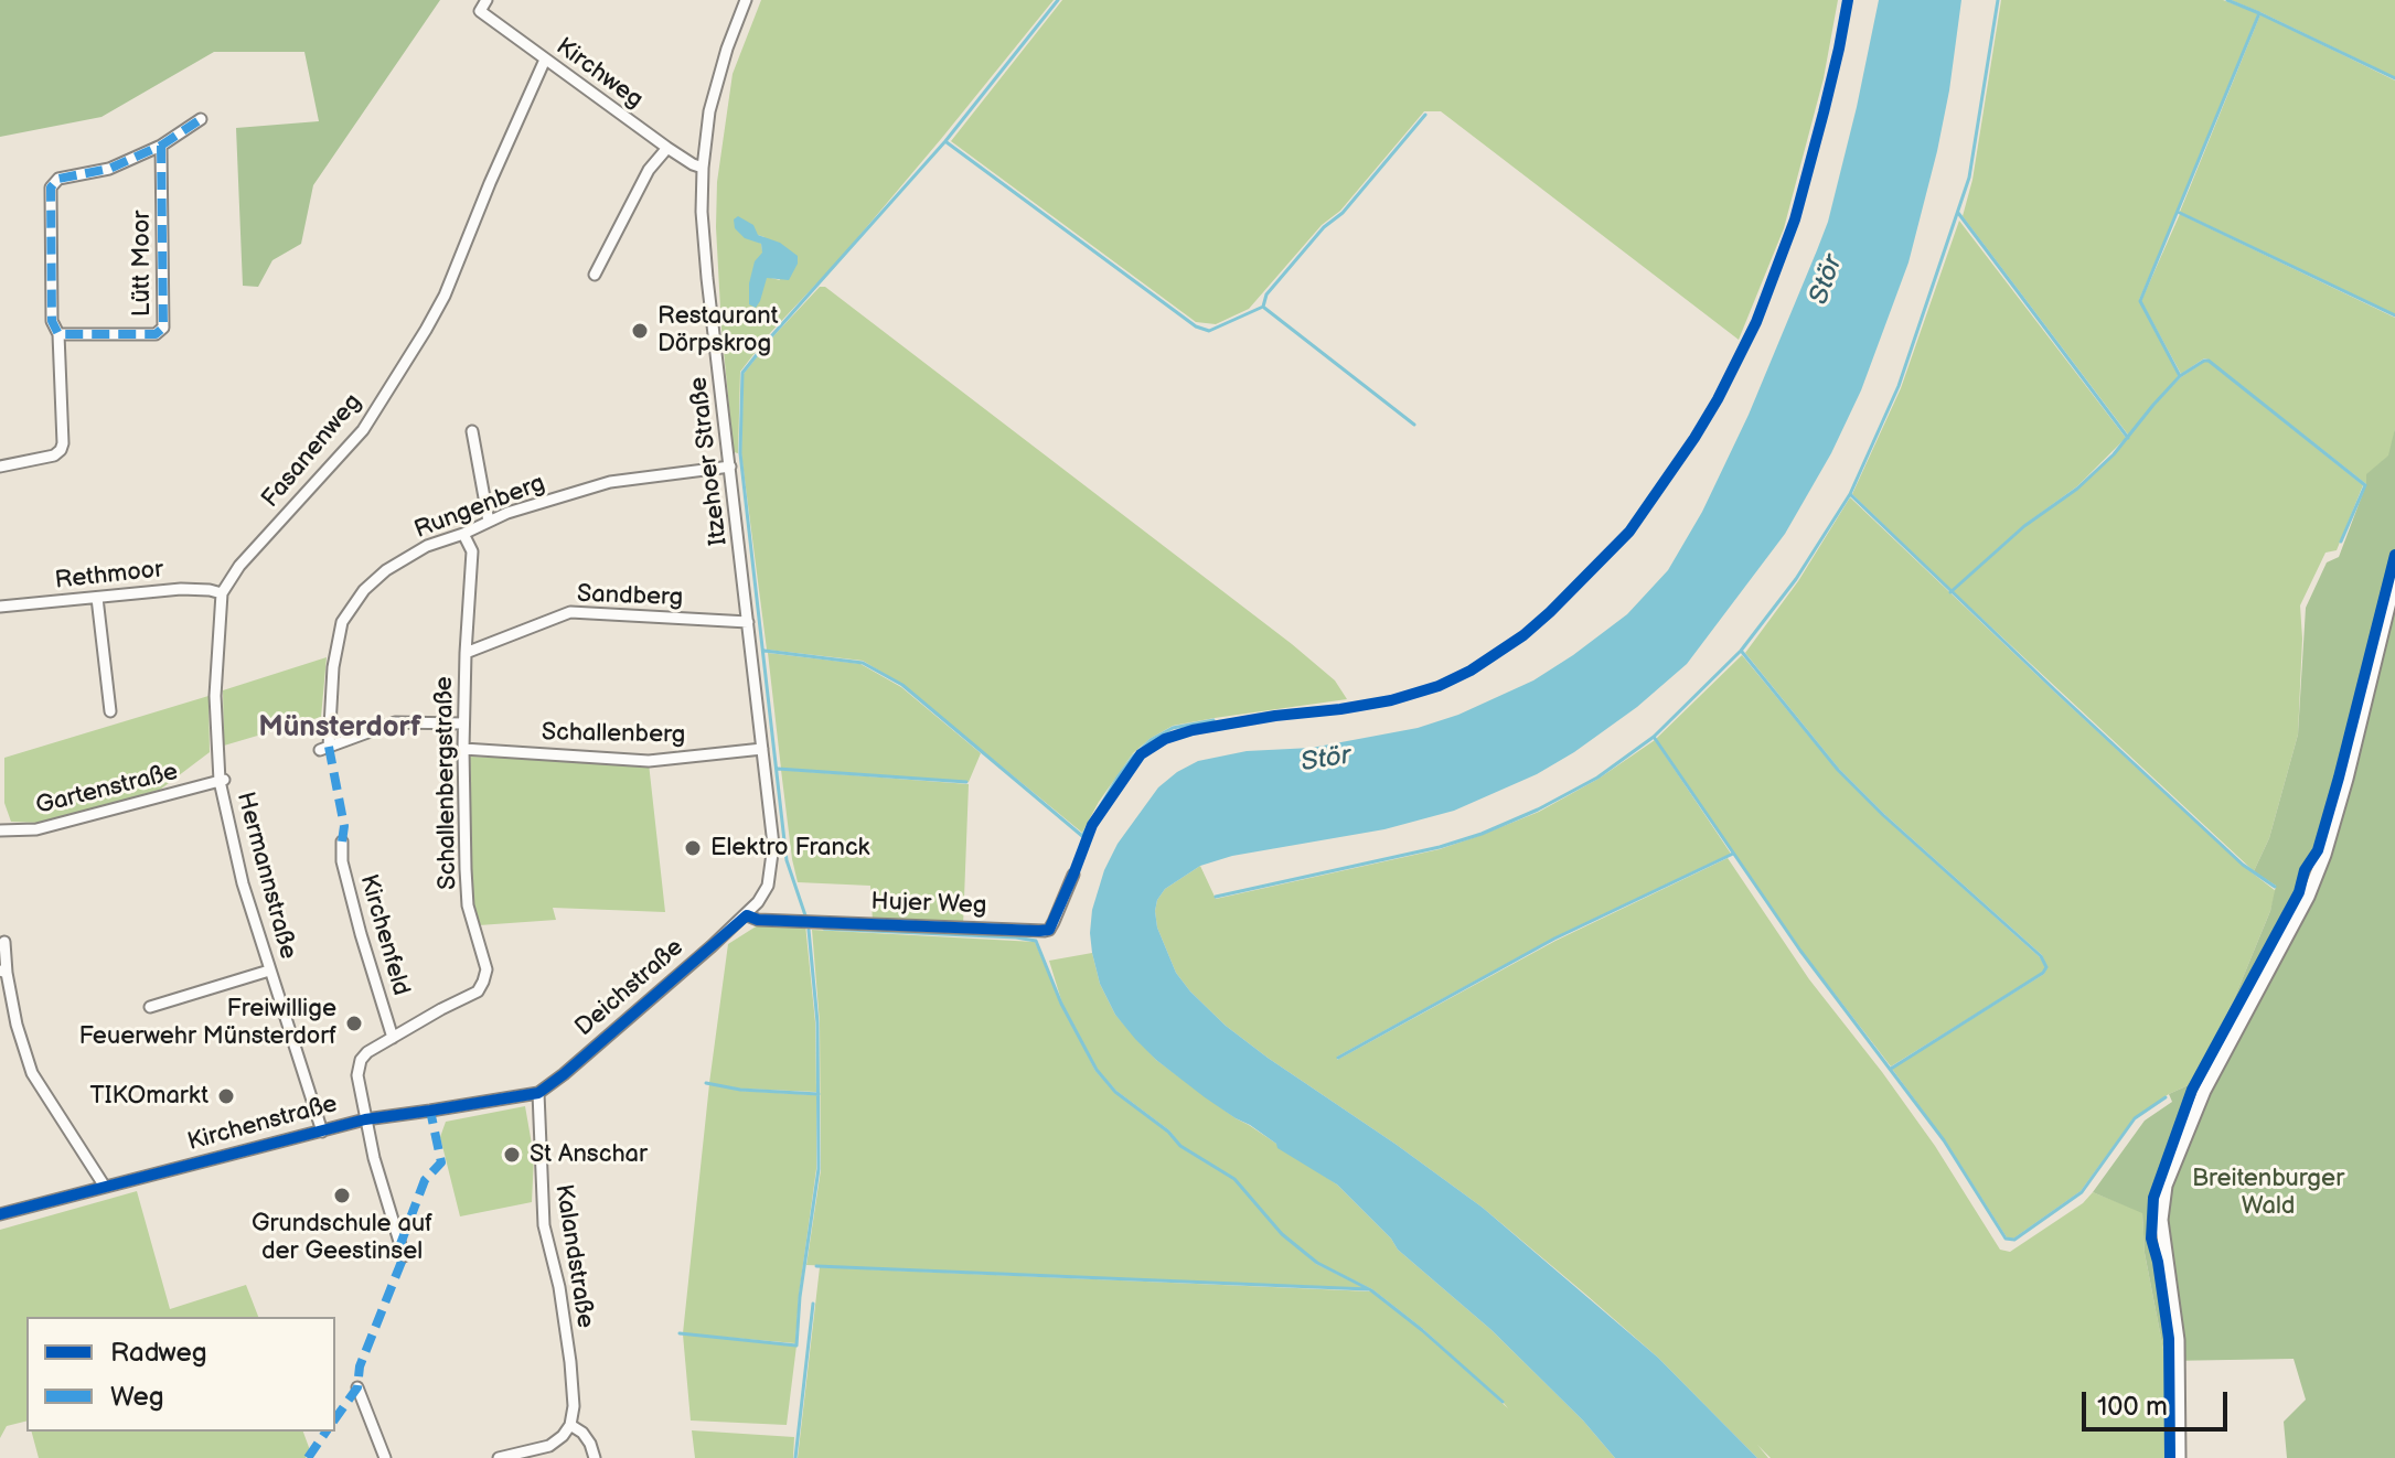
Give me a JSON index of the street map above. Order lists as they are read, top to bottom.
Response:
{
  "streets": {
    "street": [
      "Kirchweg",
      "Lütt Moor",
      "Fasanenweg",
      "Itzehoer Straße",
      "Rungenberg",
      "Rethmoor",
      "Sandberg",
      "Schallenberg",
      "Schallenbergstraße",
      "Gartenstraße",
      "Hermannstraße",
      "Hujer Weg",
      "Kirchenfeld",
      "Deichstraße",
      "Kirchenstraße",
      "Kalandstraße"
    ]
  },
  "crossings": [
    ["Kirchweg", "Fasanenweg"],
    ["Kirchweg", "Itzehoer Straße"],
    ["Fasanenweg", "Rethmoor"],
    ["Itzehoer Straße", "Rungenberg"],
    ["Itzehoer Straße", "Sandberg"],
    ["Itzehoer Straße", "Schallenberg"],
    ["Itzehoer Straße", "Hujer Weg"],
    ["Itzehoer Straße", "Deichstraße"],
    ["Rungenberg", "Schallenbergstraße"],
    ["Sandberg", "Schallenbergstraße"],
    ["Schallenberg", "Schallenbergstraße"],
    ["Schallenbergstraße", "Kirchenfeld"],
    ["Schallenbergstraße", "Kirchenstraße"],
    ["Gartenstraße", "Hermannstraße"],
    ["Hermannstraße", "Kirchenstraße"],
    ["Hujer Weg", "Deichstraße"],
    ["Deichstraße", "Kirchenstraße"],
    ["Deichstraße", "Kalandstraße"],
    ["Kirchenstraße", "Kalandstraße"]
  ],
  "districts": ["Münsterdorf"],
  "water": ["Stör"],
  "parks": ["Breitenburger Wald"],
  "places": [
    "Restaurant Dörpskrog",
    "Elektro Franck",
    "Freiwillige Feuerwehr Münsterdorf",
    "TIKOmarkt",
    "St Anschar",
    "Grundschule auf der Geestinsel"
  ],
  "legend": ["Radweg", "Weg"],
  "scale_bar": "100 m"
}
